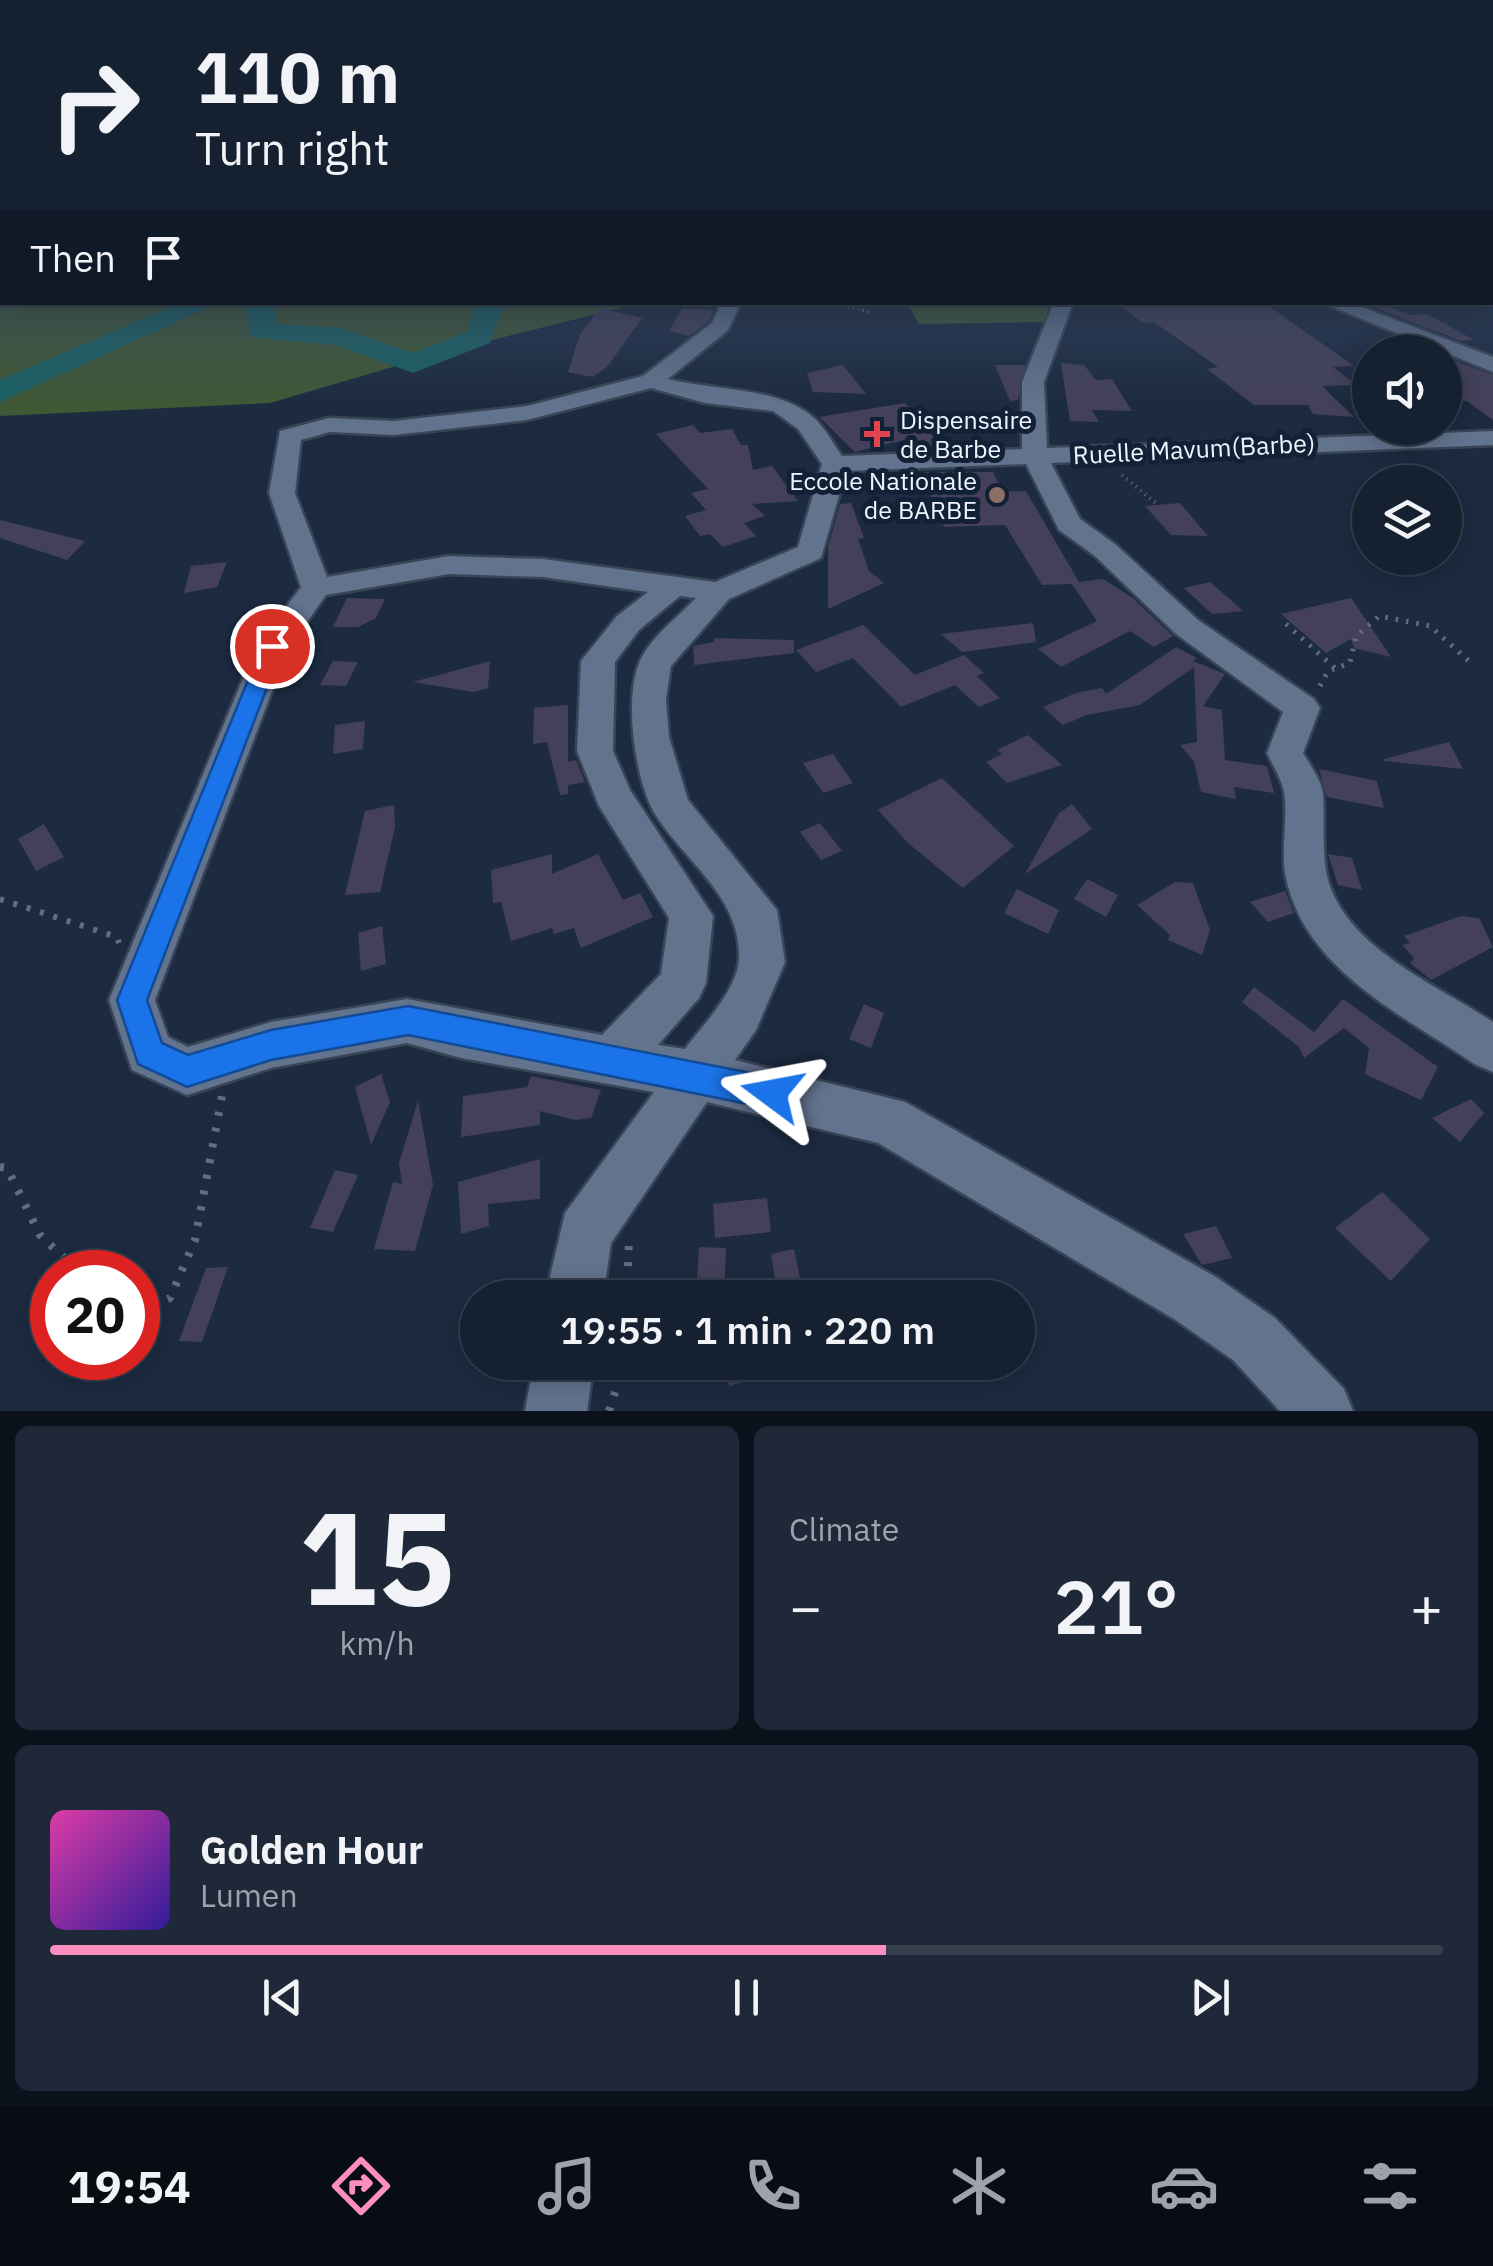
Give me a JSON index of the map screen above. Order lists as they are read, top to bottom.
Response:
{
  "streets": {
    "street": ["Ruelle Mavum(Barbe)"]
  },
  "places": {
    "health": ["Dispensaire de Barbe"],
    "other": ["Eccole Nationale de BARBE"]
  },
  "page": {
    "turn": ["110 m", "Turn right"],
    "then": "Then",
    "limit": "20",
    "trip": "19:55 · 1 min · 220 m",
    "tile": [
      ["15", "km/h"],
      "Climate"
    ],
    "heat": ["−", "21°", "+"],
    "song": ["Golden Hour", "Lumen"],
    "tabs": "19:54"
  }
}
